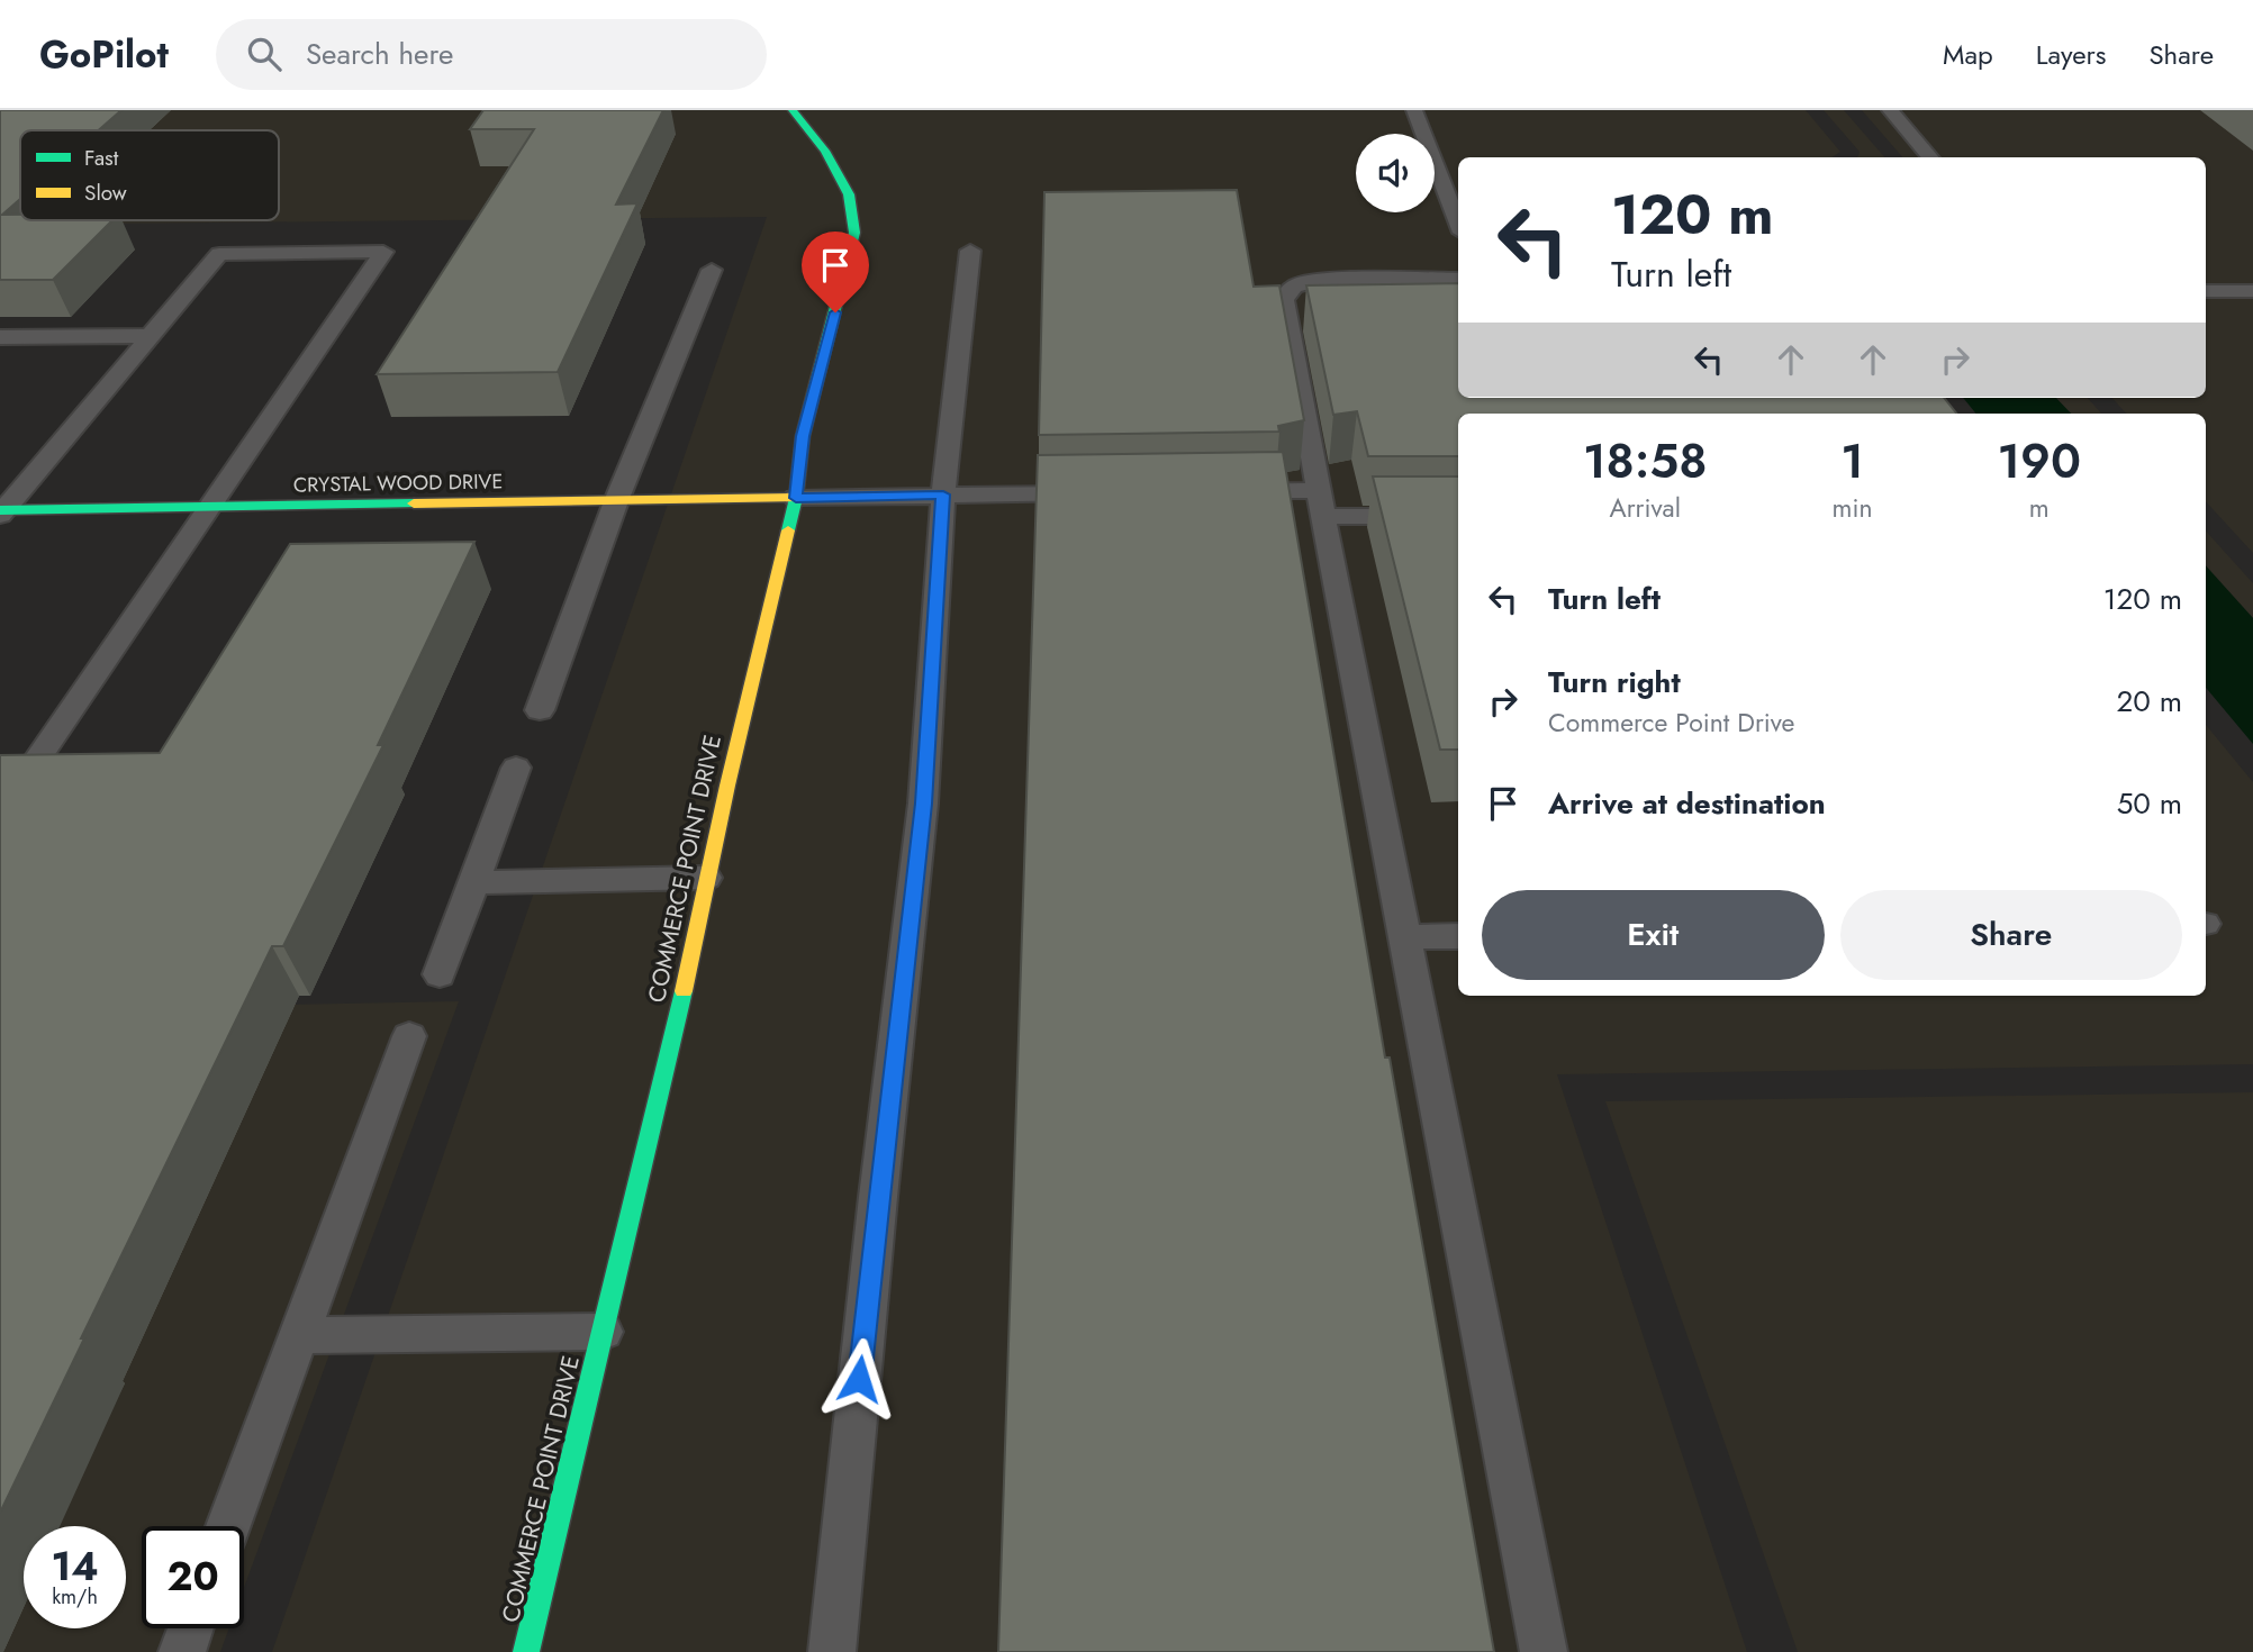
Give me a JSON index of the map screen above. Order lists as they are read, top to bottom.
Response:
{
  "streets": {
    "street": ["CRYSTAL WOOD DRIVE", "COMMERCE POINT DRIVE"]
  },
  "crossings": [
    ["CRYSTAL WOOD DRIVE", "COMMERCE POINT DRIVE"]
  ],
  "legend": ["Fast", "Slow"],
  "page": {
    "header": "GoPilot",
    "search": "Search here",
    "nav": ["Map", "Layers", "Share"],
    "turn": ["120 m", "Turn left"],
    "eta": [
      "18:58",
      "Arrival",
      "1",
      "min",
      "190",
      "m"
    ],
    "list": [
      {
        "name": "Turn left",
        "value": "120 m"
      },
      {
        "name": "Turn right",
        "note": "Commerce Point Drive",
        "value": "20 m"
      },
      {
        "name": "Arrive at destination",
        "value": "50 m"
      }
    ],
    "buttons": ["Exit", "Share"],
    "speed": "14 km/h",
    "limit": "20"
  }
}
